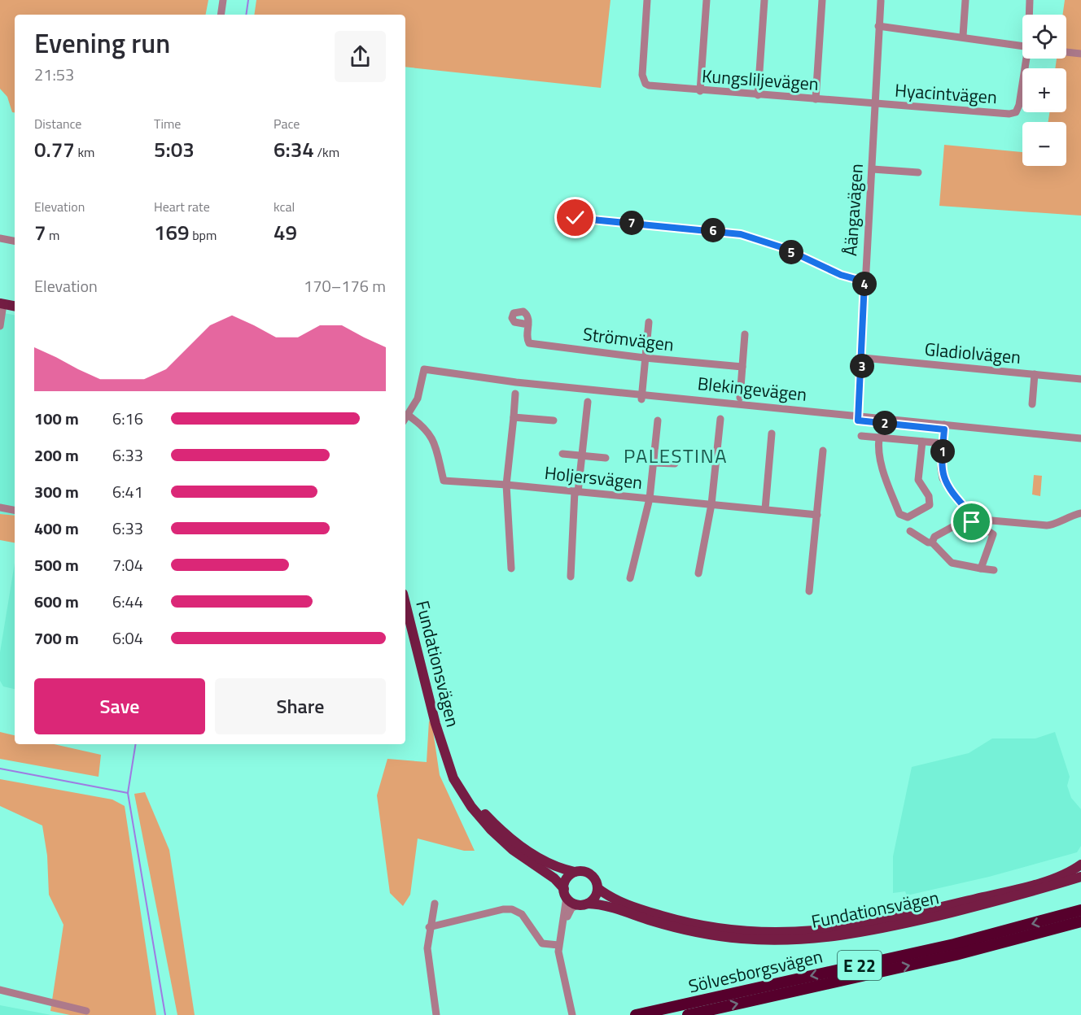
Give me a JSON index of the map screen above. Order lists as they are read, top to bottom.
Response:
{
  "streets": {
    "highway": ["E 22", "Sölvesborgsvägen"],
    "main road": ["Fundationsvägen"],
    "street": [
      "Kungsliljevägen",
      "Hyacintvägen",
      "Åängavägen",
      "Strömvägen",
      "Gladiolvägen",
      "Blekingevägen",
      "Holjersvägen"
    ]
  },
  "crossings": [
    ["Kungsliljevägen", "Hyacintvägen"],
    ["Kungsliljevägen", "Åängavägen"],
    ["Hyacintvägen", "Åängavägen"],
    ["Åängavägen", "Gladiolvägen"],
    ["Åängavägen", "Blekingevägen"],
    ["Blekingevägen", "Holjersvägen"]
  ],
  "districts": ["PALESTINA"],
  "page": {
    "map_buttons": ["+", "−"],
    "heading": ["Evening run", "21:53"],
    "stats": [
      ["Distance", "0.77 km"],
      ["Time", "5:03"],
      ["Pace", "6:34 /km"],
      ["Elevation", "7 m"],
      ["Heart rate", "169 bpm"],
      ["kcal", "49"]
    ],
    "pins": [
      "7",
      "6",
      "5",
      "4",
      "3",
      "2",
      "1"
    ],
    "chart": ["Elevation", "170–176 m"],
    "list": [
      {
        "name": "100 m",
        "note": "6:16"
      },
      {
        "name": "200 m",
        "note": "6:33"
      },
      {
        "name": "300 m",
        "note": "6:41"
      },
      {
        "name": "400 m",
        "note": "6:33"
      },
      {
        "name": "500 m",
        "note": "7:04"
      },
      {
        "name": "600 m",
        "note": "6:44"
      },
      {
        "name": "700 m",
        "note": "6:04"
      }
    ],
    "buttons": ["Save", "Share"]
  }
}
